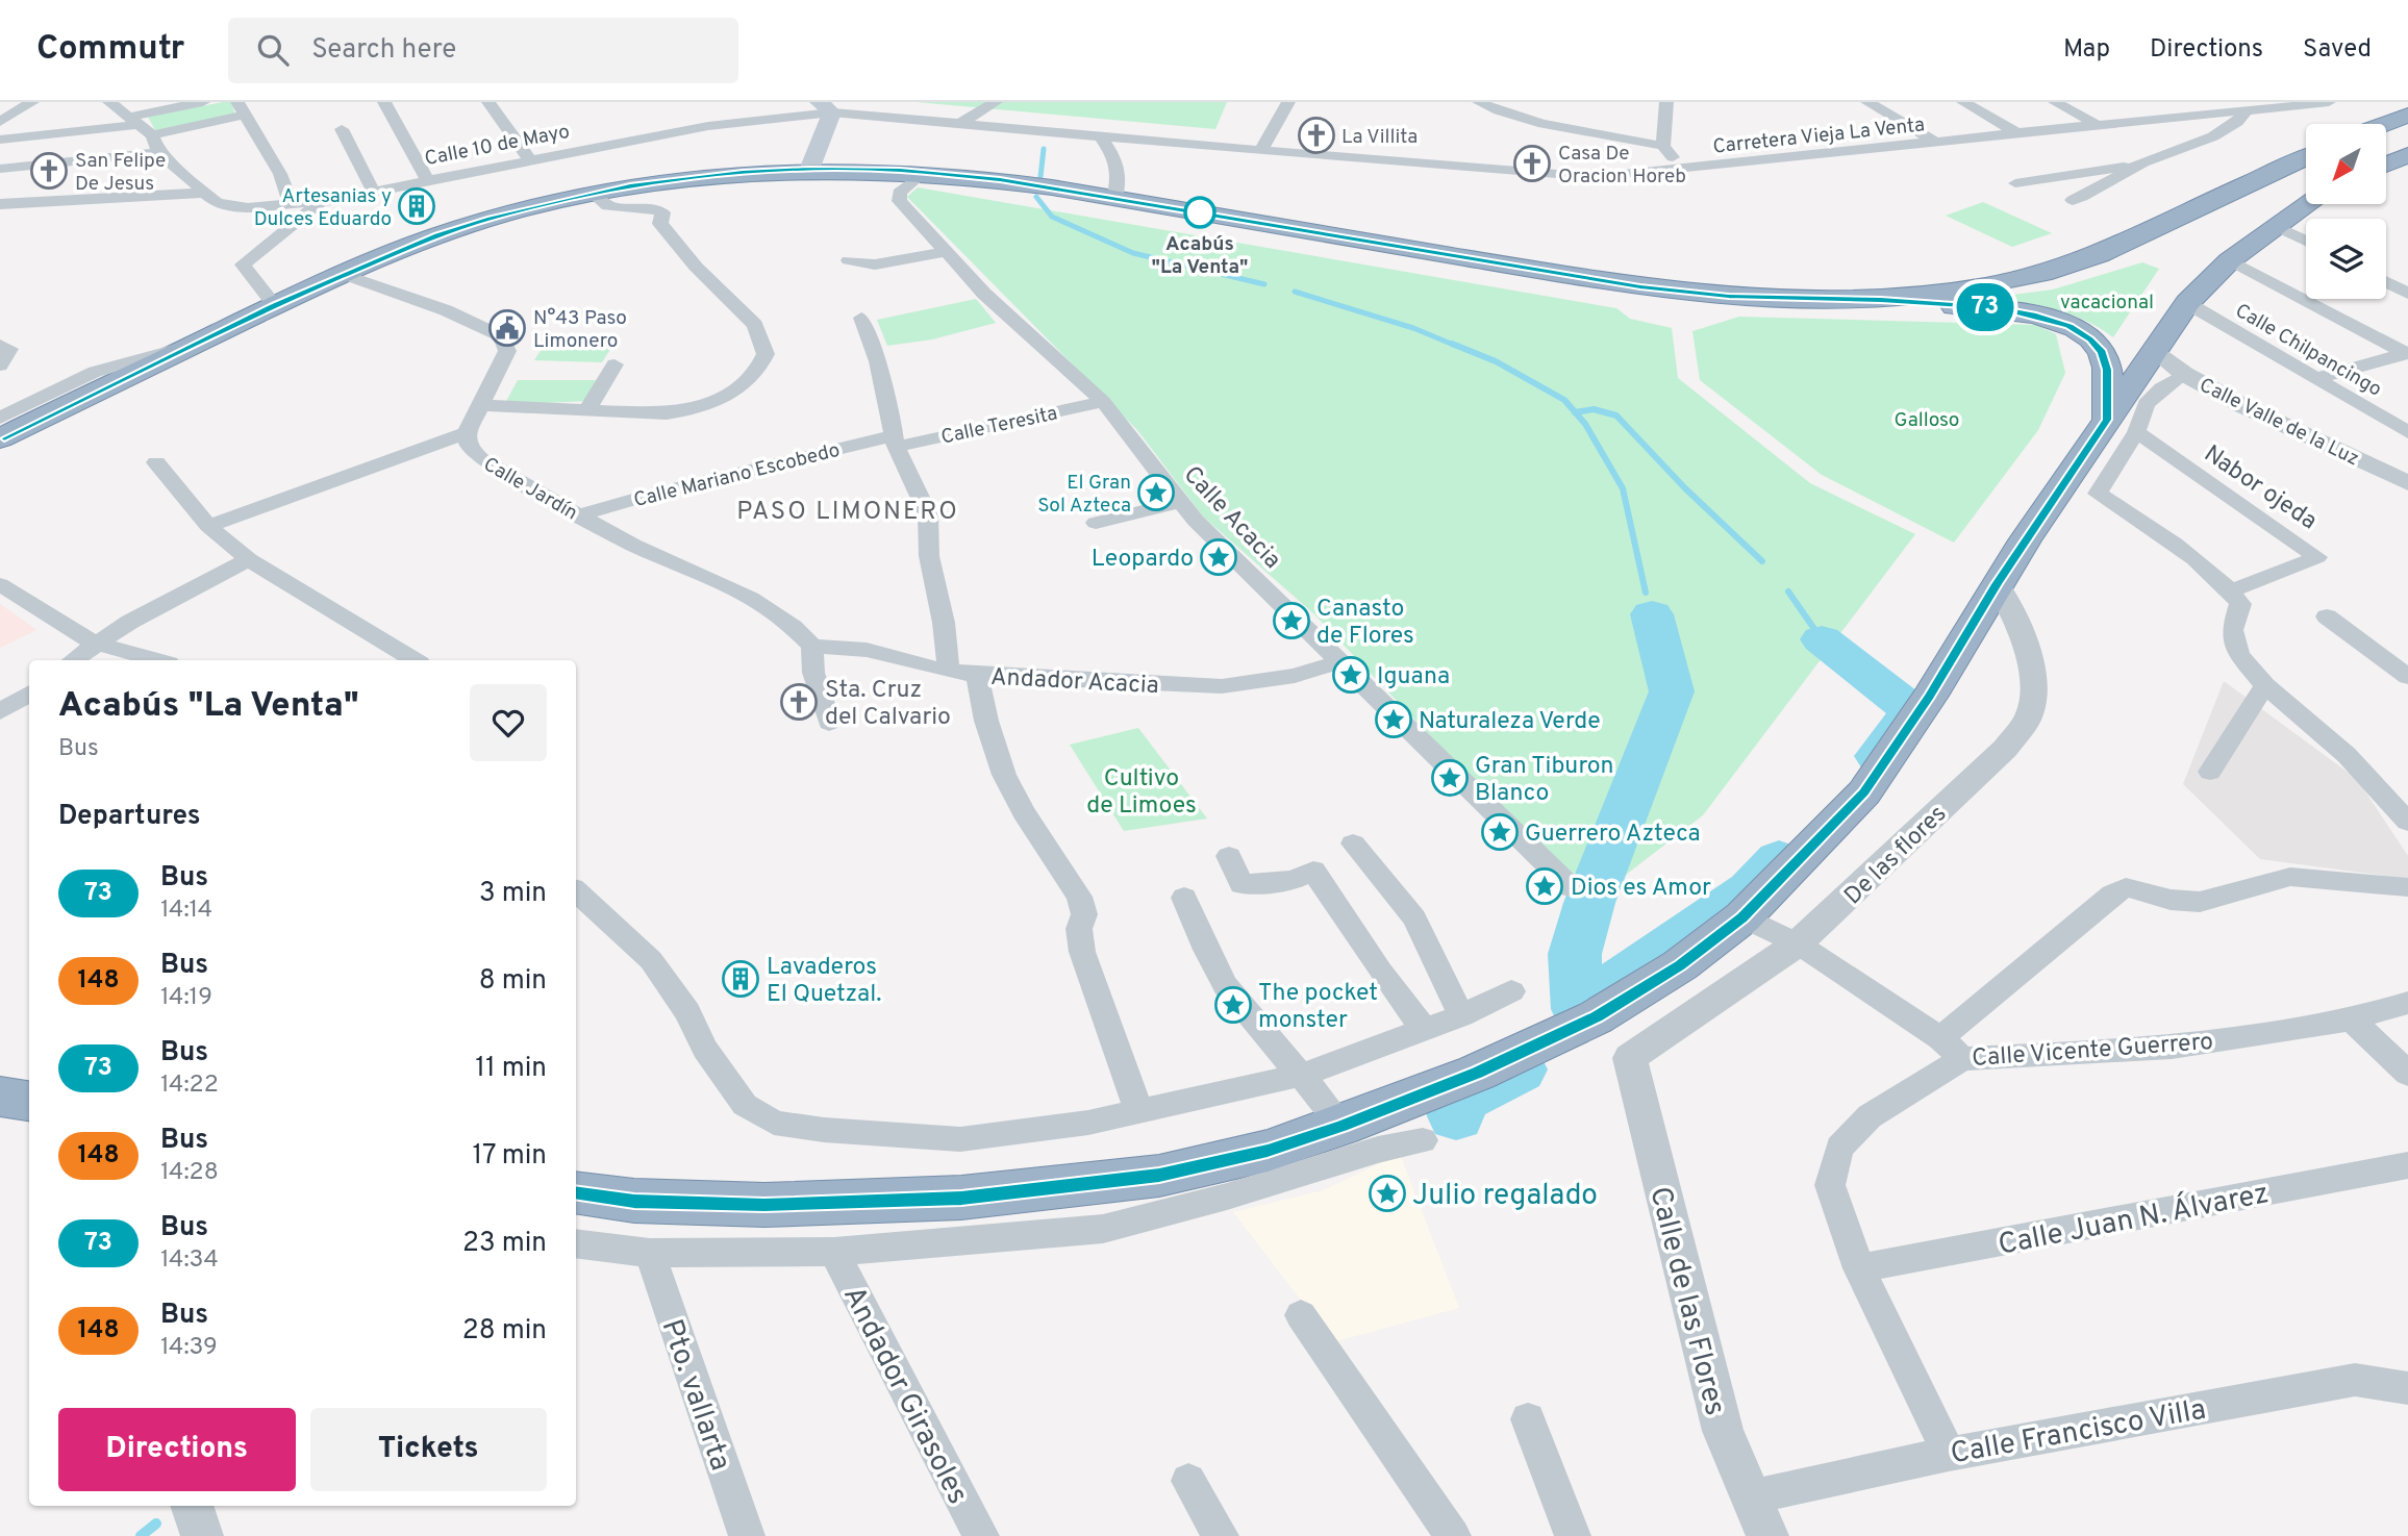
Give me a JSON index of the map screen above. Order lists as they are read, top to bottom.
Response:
{
  "streets": {
    "street": [
      "Carretera Vieja La Venta",
      "Calle 10 de Mayo",
      "Calle Chilpancingo",
      "Calle Valle de la Luz",
      "Calle Teresita",
      "Calle Mariano Escobedo",
      "Nabor ojeda",
      "Calle Jardín",
      "Calle Acacia",
      "Andador Acacia",
      "De las flores",
      "Calle Vicente Guerrero",
      "Calle Juan N. Álvarez",
      "Calle de las Flores",
      "Pto. vallarta",
      "Andador Girasoles",
      "Calle Francisco Villa"
    ]
  },
  "crossings": [
    ["Carretera Vieja La Venta", "Calle 10 de Mayo"],
    ["Calle Teresita", "Calle Mariano Escobedo"],
    ["Calle Teresita", "Calle Acacia"],
    ["Calle Mariano Escobedo", "Calle Jardín"],
    ["Calle Jardín", "Andador Acacia"],
    ["Calle Acacia", "Andador Acacia"],
    ["De las flores", "Calle Vicente Guerrero"],
    ["De las flores", "Calle de las Flores"],
    ["Calle de las Flores", "Calle Francisco Villa"]
  ],
  "districts": ["PASO LIMONERO"],
  "parks": ["vacacional", "Galloso", "Cultivo de Limoes"],
  "places": {
    "church": [
      "La Villita",
      "Casa De Oracion Horeb",
      "San Felipe De Jesus",
      "Sta. Cruz del Calvario"
    ],
    "building": ["Artesanias y Dulces Eduardo", "Lavaderos El Quetzal."],
    "other": ["Acabús \"La Venta\""],
    "public building": ["N°43 Paso Limonero"],
    "place": [
      "El Gran Sol Azteca",
      "Leopardo",
      "Canasto de Flores",
      "Iguana",
      "Naturaleza Verde",
      "Gran Tiburon Blanco",
      "Guerrero Azteca",
      "Dios es Amor",
      "The pocket monster",
      "Julio regalado"
    ]
  },
  "lines": ["bus line 73"],
  "north": "bottom left",
  "page": {
    "header": "Commutr",
    "search": "Search here",
    "nav": ["Map", "Directions", "Saved"],
    "on_map": "73",
    "heading": [
      ["Acabús \"La Venta\"", "Bus"],
      "Departures"
    ],
    "list": [
      {
        "mark": "73",
        "name": "Bus",
        "note": "14:14",
        "value": "3 min"
      },
      {
        "mark": "148",
        "name": "Bus",
        "note": "14:19",
        "value": "8 min"
      },
      {
        "mark": "73",
        "name": "Bus",
        "note": "14:22",
        "value": "11 min"
      },
      {
        "mark": "148",
        "name": "Bus",
        "note": "14:28",
        "value": "17 min"
      },
      {
        "mark": "73",
        "name": "Bus",
        "note": "14:34",
        "value": "23 min"
      },
      {
        "mark": "148",
        "name": "Bus",
        "note": "14:39",
        "value": "28 min"
      }
    ],
    "buttons": ["Directions", "Tickets"]
  }
}
